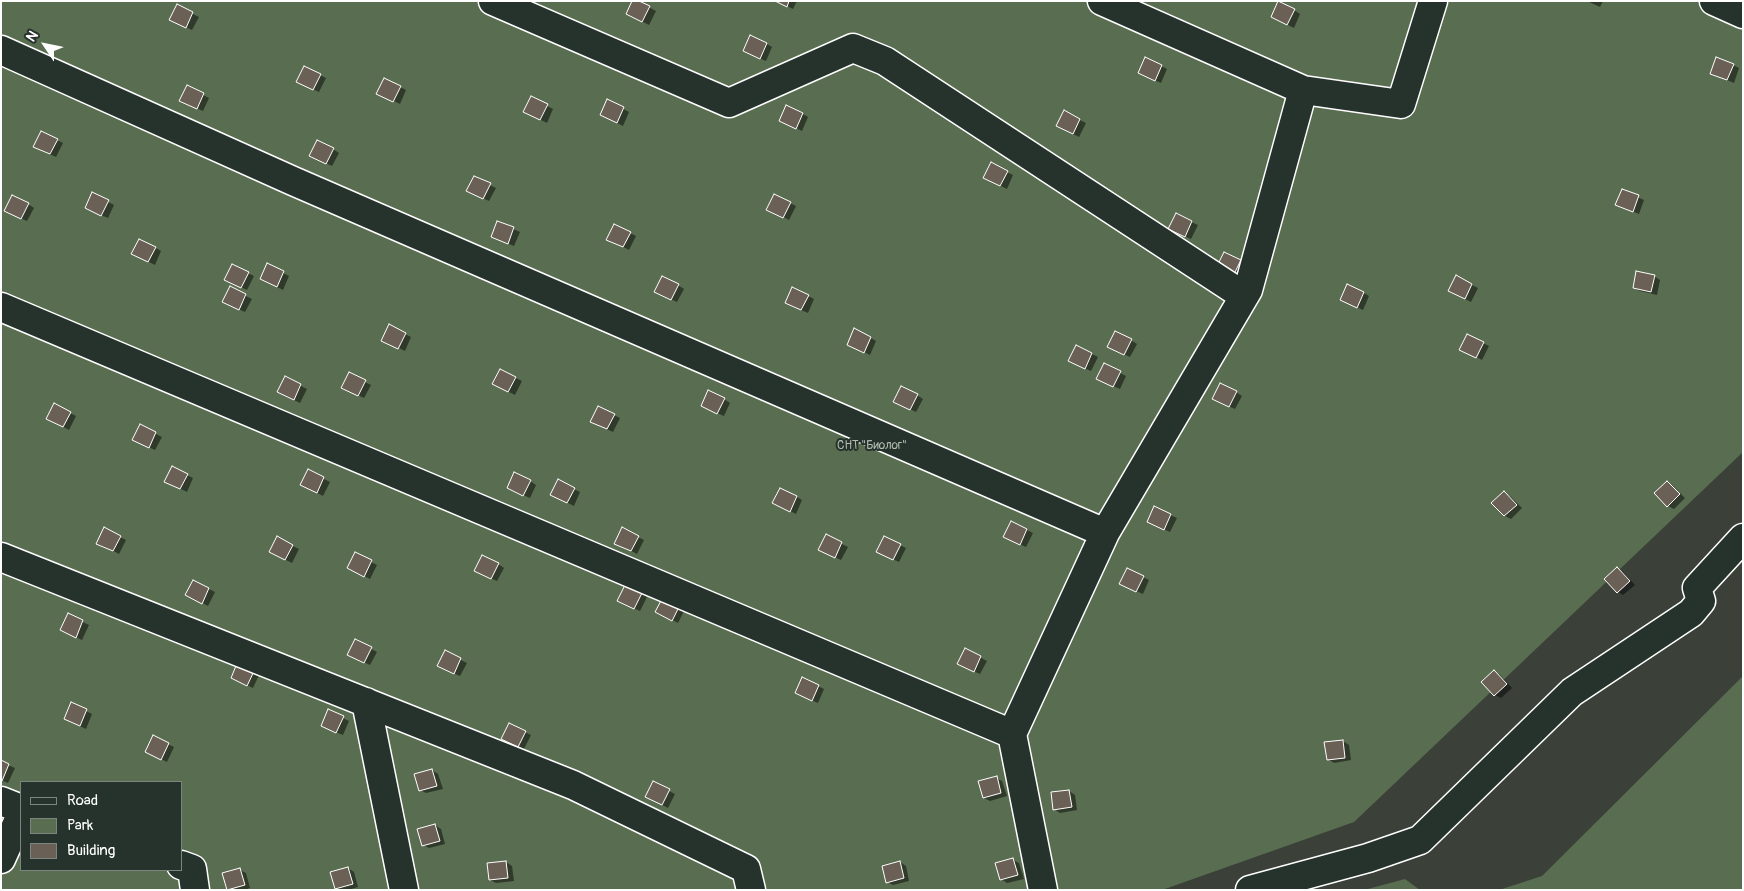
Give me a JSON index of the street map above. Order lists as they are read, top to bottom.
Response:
{
  "parks": ["СНТ \"Биолог\""],
  "legend": ["Road", "Park", "Building"],
  "north": "top left"
}
